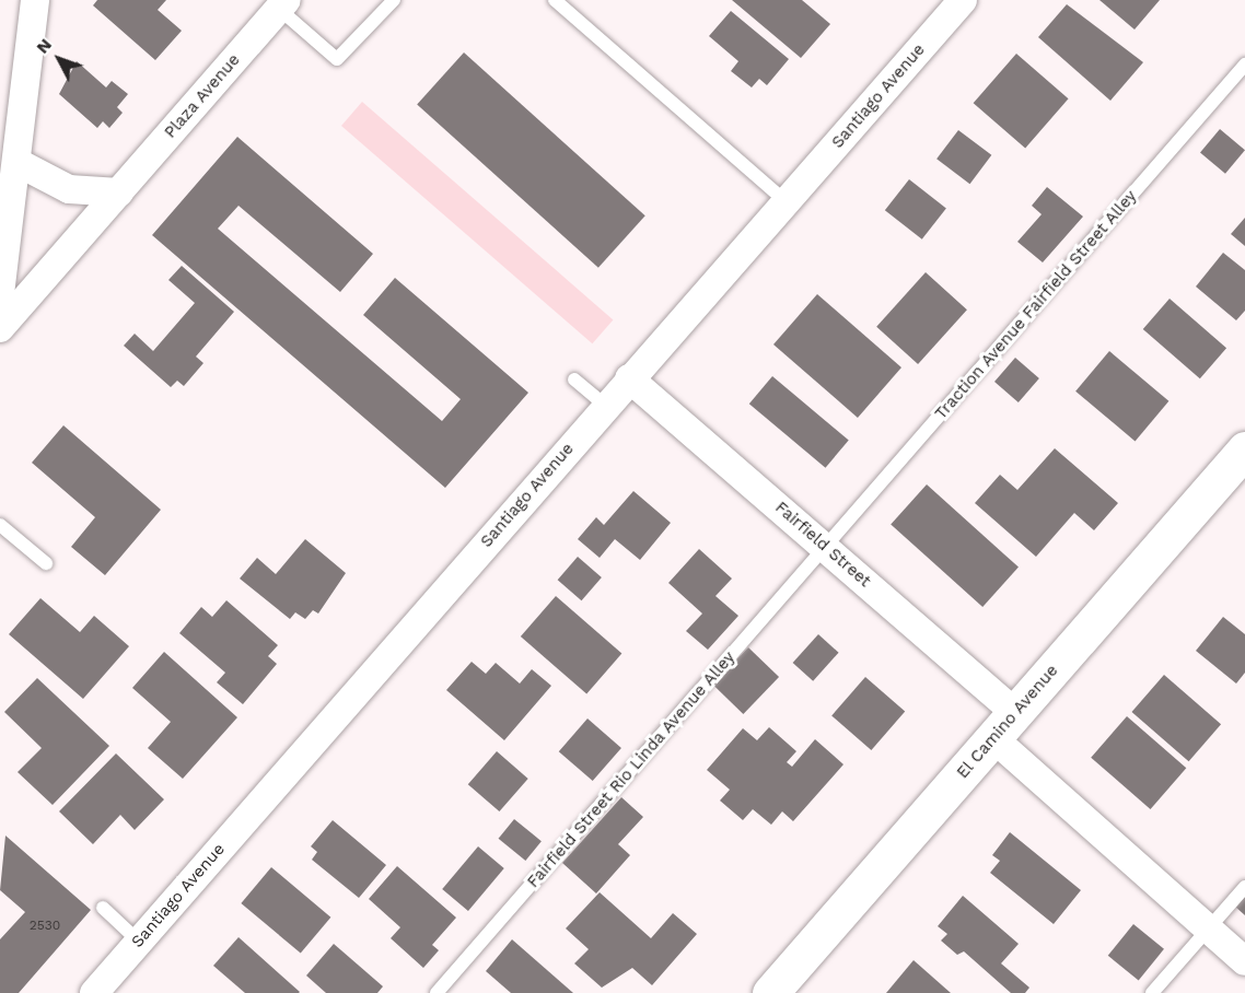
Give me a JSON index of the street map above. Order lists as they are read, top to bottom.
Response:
{
  "streets": {
    "main road": ["El Camino Avenue"],
    "street": ["Plaza Avenue", "Santiago Avenue", "Fairfield Street"],
    "lane": ["Traction Avenue Fairfield Street Alley", "Fairfield Street Rio Linda Avenue Alley"]
  },
  "crossings": [
    ["Santiago Avenue", "Fairfield Street"],
    ["Traction Avenue Fairfield Street Alley", "Fairfield Street"],
    ["Traction Avenue Fairfield Street Alley", "Fairfield Street Rio Linda Avenue Alley"],
    ["Fairfield Street", "El Camino Avenue"],
    ["Fairfield Street", "Fairfield Street Rio Linda Avenue Alley"]
  ],
  "house_numbers": ["2530"],
  "north": "top left"
}
